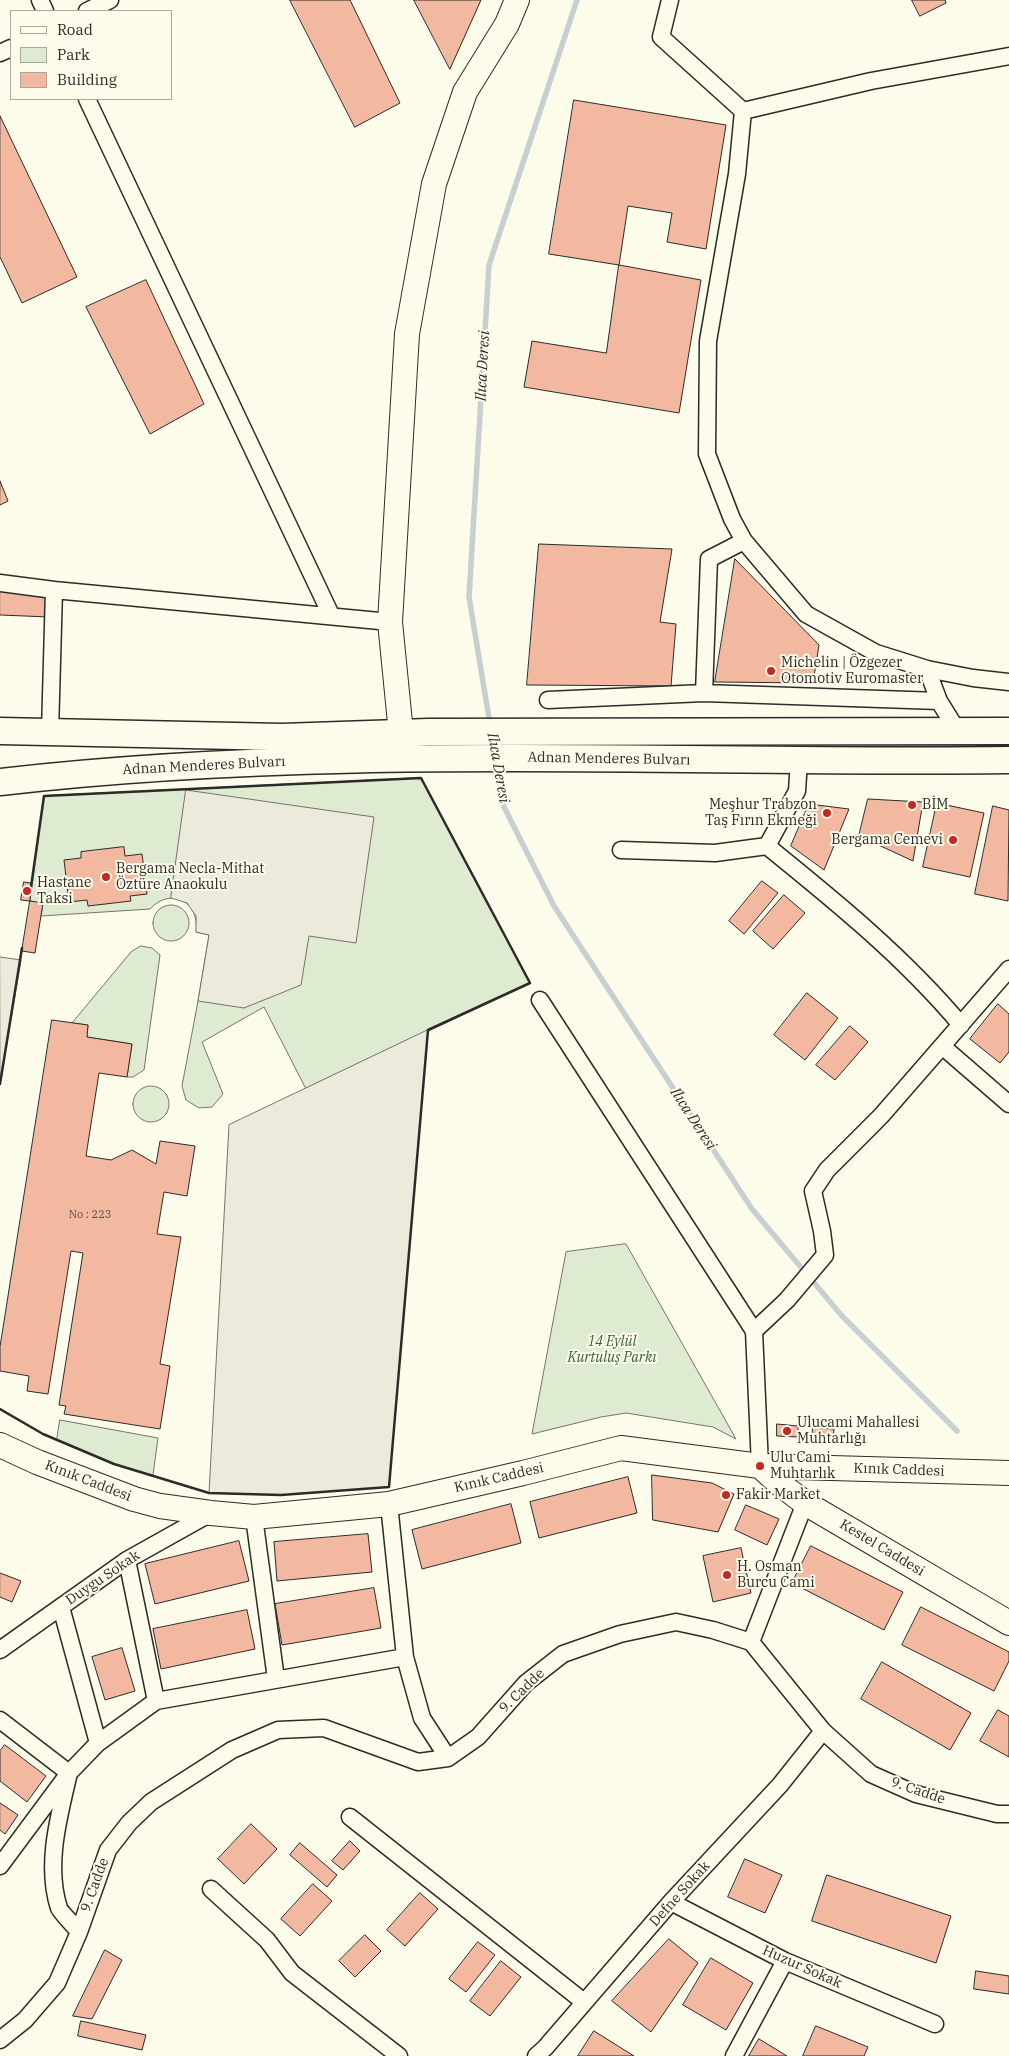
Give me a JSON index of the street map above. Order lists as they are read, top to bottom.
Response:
{
  "streets": {
    "main road": ["Adnan Menderes Bulvarı"],
    "street": [
      "Kınık Caddesi",
      "Kestel Caddesi",
      "Duygu Sokak",
      "9. Cadde",
      "Defne Sokak",
      "Huzur Sokak"
    ]
  },
  "crossings": [
    ["Kınık Caddesi", "Kestel Caddesi"],
    ["Kınık Caddesi", "Duygu Sokak"],
    ["9. Cadde", "Defne Sokak"],
    ["Defne Sokak", "Huzur Sokak"]
  ],
  "water": ["Ilıca Deresi"],
  "parks": ["14 Eylül Kurtuluş Parkı"],
  "places": [
    "Michelin | Özgezer Otomotiv Euromaster",
    "BİM",
    "Meşhur Trabzon Taş Fırın Ekmeği",
    "Bergama Cemevi",
    "Bergama Necla-Mithat Öztüre Anaokulu",
    "Hastane Taksi",
    "Ulucami Mahallesi Muhtarlığı",
    "Ulu Cami Muhtarlık",
    "Fakir Market",
    "H. Osman Burcu Cami"
  ],
  "house_numbers": ["No : 223"],
  "legend": ["Road", "Park", "Building"]
}
